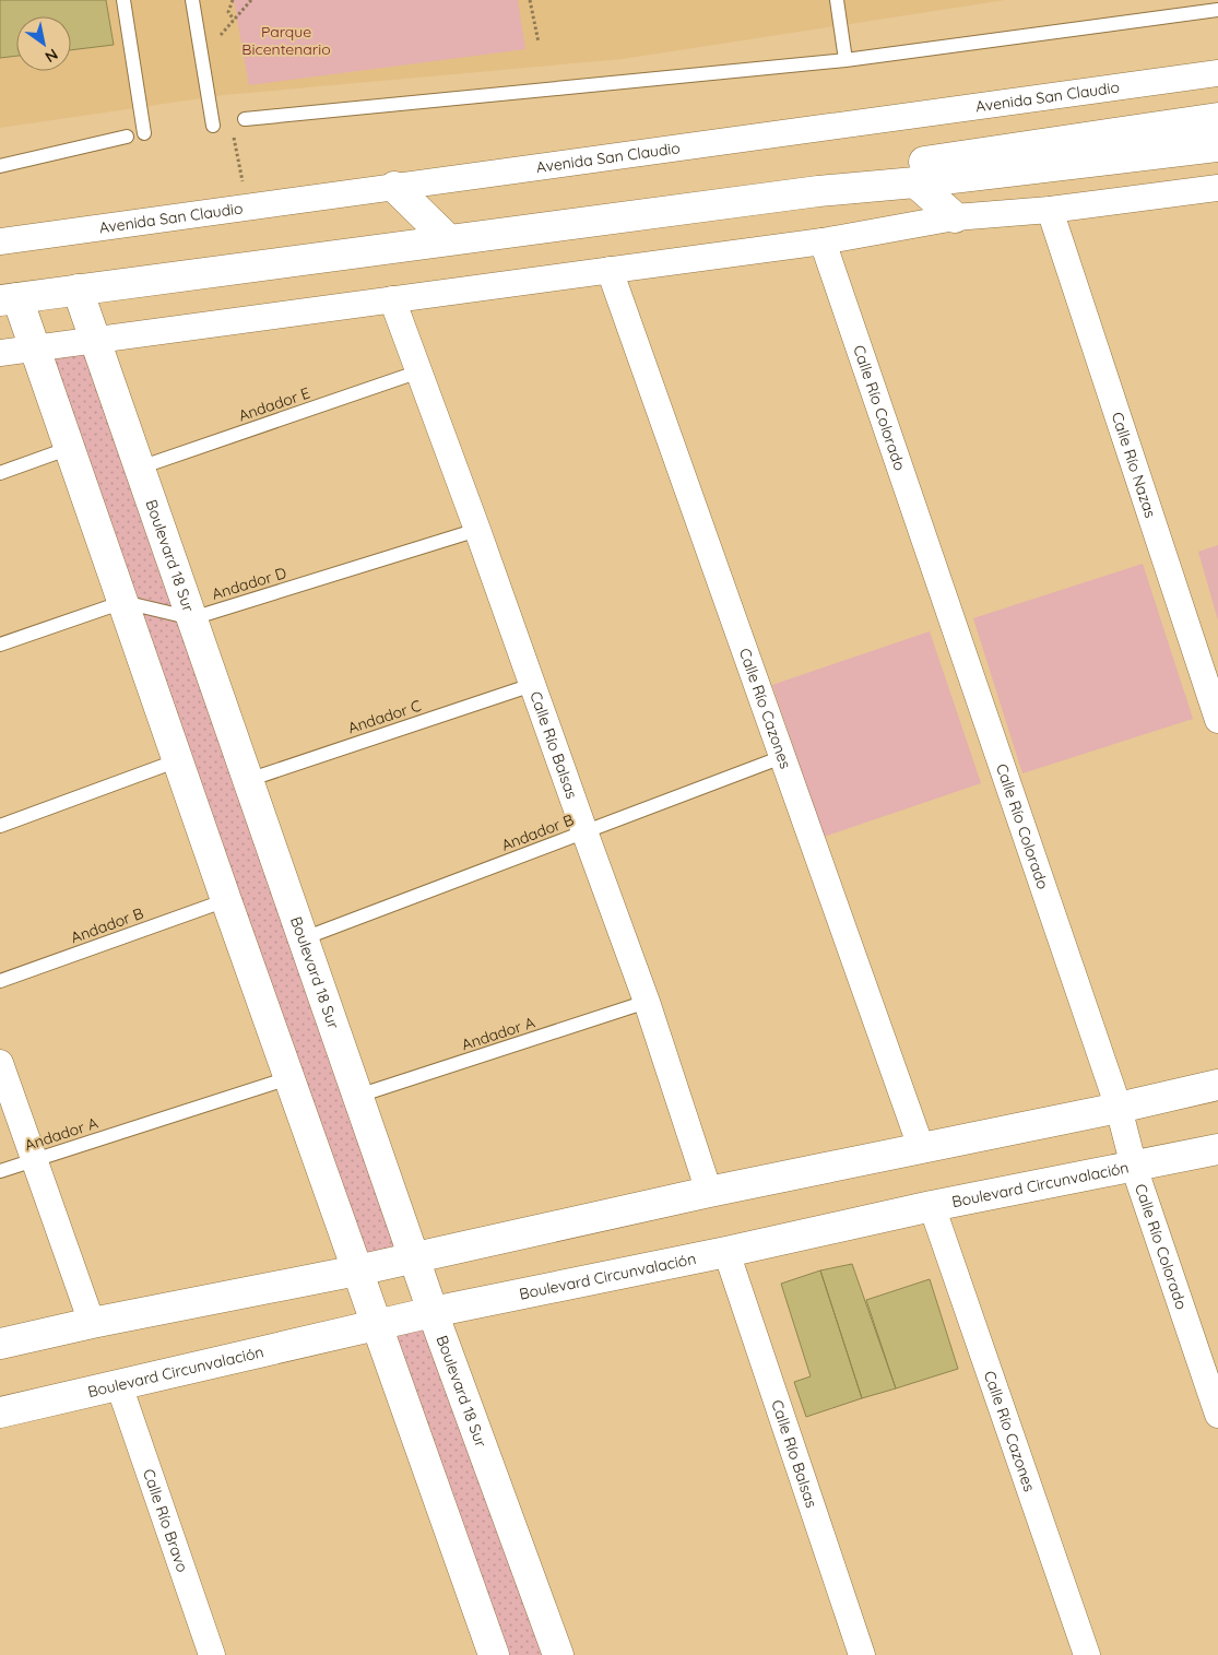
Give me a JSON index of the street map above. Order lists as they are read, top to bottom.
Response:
{
  "streets": {
    "street": [
      "Avenida San Claudio",
      "Calle Río Colorado",
      "Calle Río Nazas",
      "Boulevard 18 Sur",
      "Calle Río Cazones",
      "Calle Río Balsas",
      "Boulevard Circunvalación",
      "Calle Río Bravo"
    ],
    "lane": [
      "Andador E",
      "Andador D",
      "Andador C",
      "Andador B",
      "Andador A"
    ]
  },
  "crossings": [
    ["Andador E", "Boulevard 18 Sur"],
    ["Andador E", "Calle Río Balsas"],
    ["Calle Río Colorado", "Boulevard Circunvalación"],
    ["Boulevard 18 Sur", "Andador D"],
    ["Boulevard 18 Sur", "Andador C"],
    ["Boulevard 18 Sur", "Andador B"],
    ["Boulevard 18 Sur", "Andador A"],
    ["Boulevard 18 Sur", "Boulevard Circunvalación"],
    ["Andador D", "Calle Río Balsas"],
    ["Calle Río Cazones", "Andador B"],
    ["Calle Río Cazones", "Boulevard Circunvalación"],
    ["Andador C", "Calle Río Balsas"],
    ["Calle Río Balsas", "Andador B"],
    ["Calle Río Balsas", "Andador A"],
    ["Calle Río Balsas", "Boulevard Circunvalación"],
    ["Boulevard Circunvalación", "Calle Río Bravo"]
  ],
  "parks": ["Parque Bicentenario"],
  "north": "bottom right"
}
